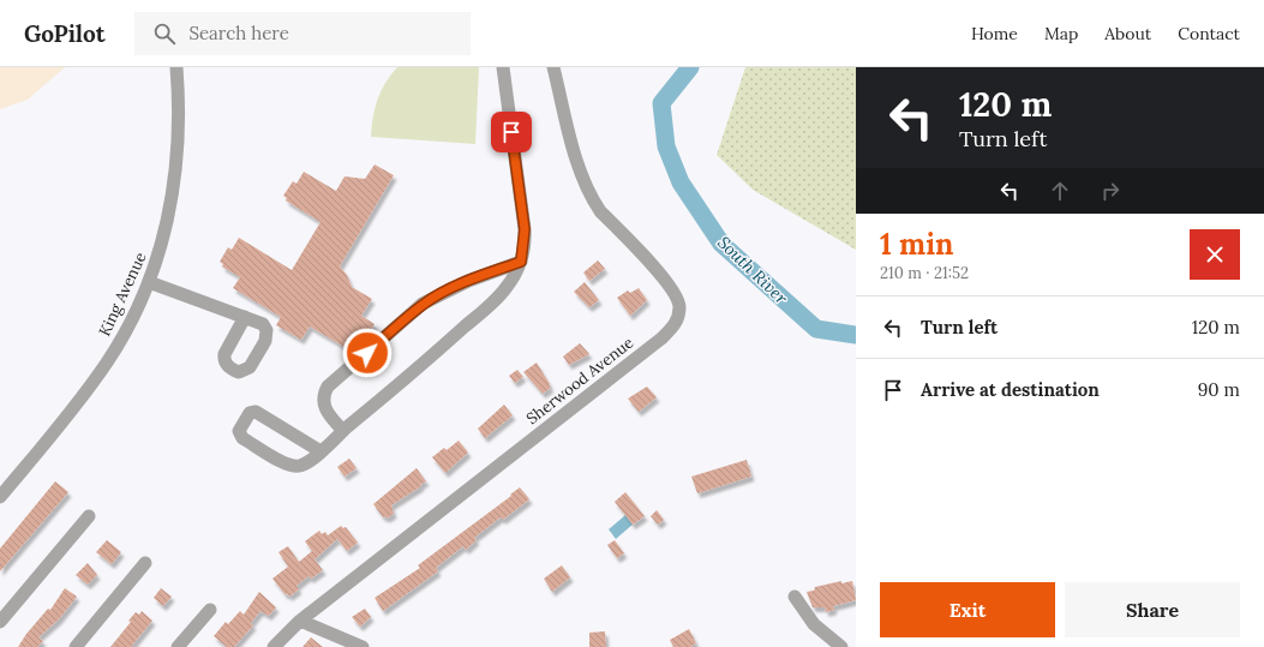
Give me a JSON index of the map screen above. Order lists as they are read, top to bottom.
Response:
{
  "streets": {
    "street": ["King Avenue", "Sherwood Avenue"]
  },
  "water": ["South River"],
  "page": {
    "header": "GoPilot",
    "search": "Search here",
    "nav": [
      "Home",
      "Map",
      "About",
      "Contact"
    ],
    "turn": ["120 m", "Turn left"],
    "heading": ["1 min", "210 m · 21:52"],
    "list": [
      {
        "name": "Turn left",
        "value": "120 m"
      },
      {
        "name": "Arrive at destination",
        "value": "90 m"
      }
    ],
    "buttons": ["Exit", "Share"]
  }
}
